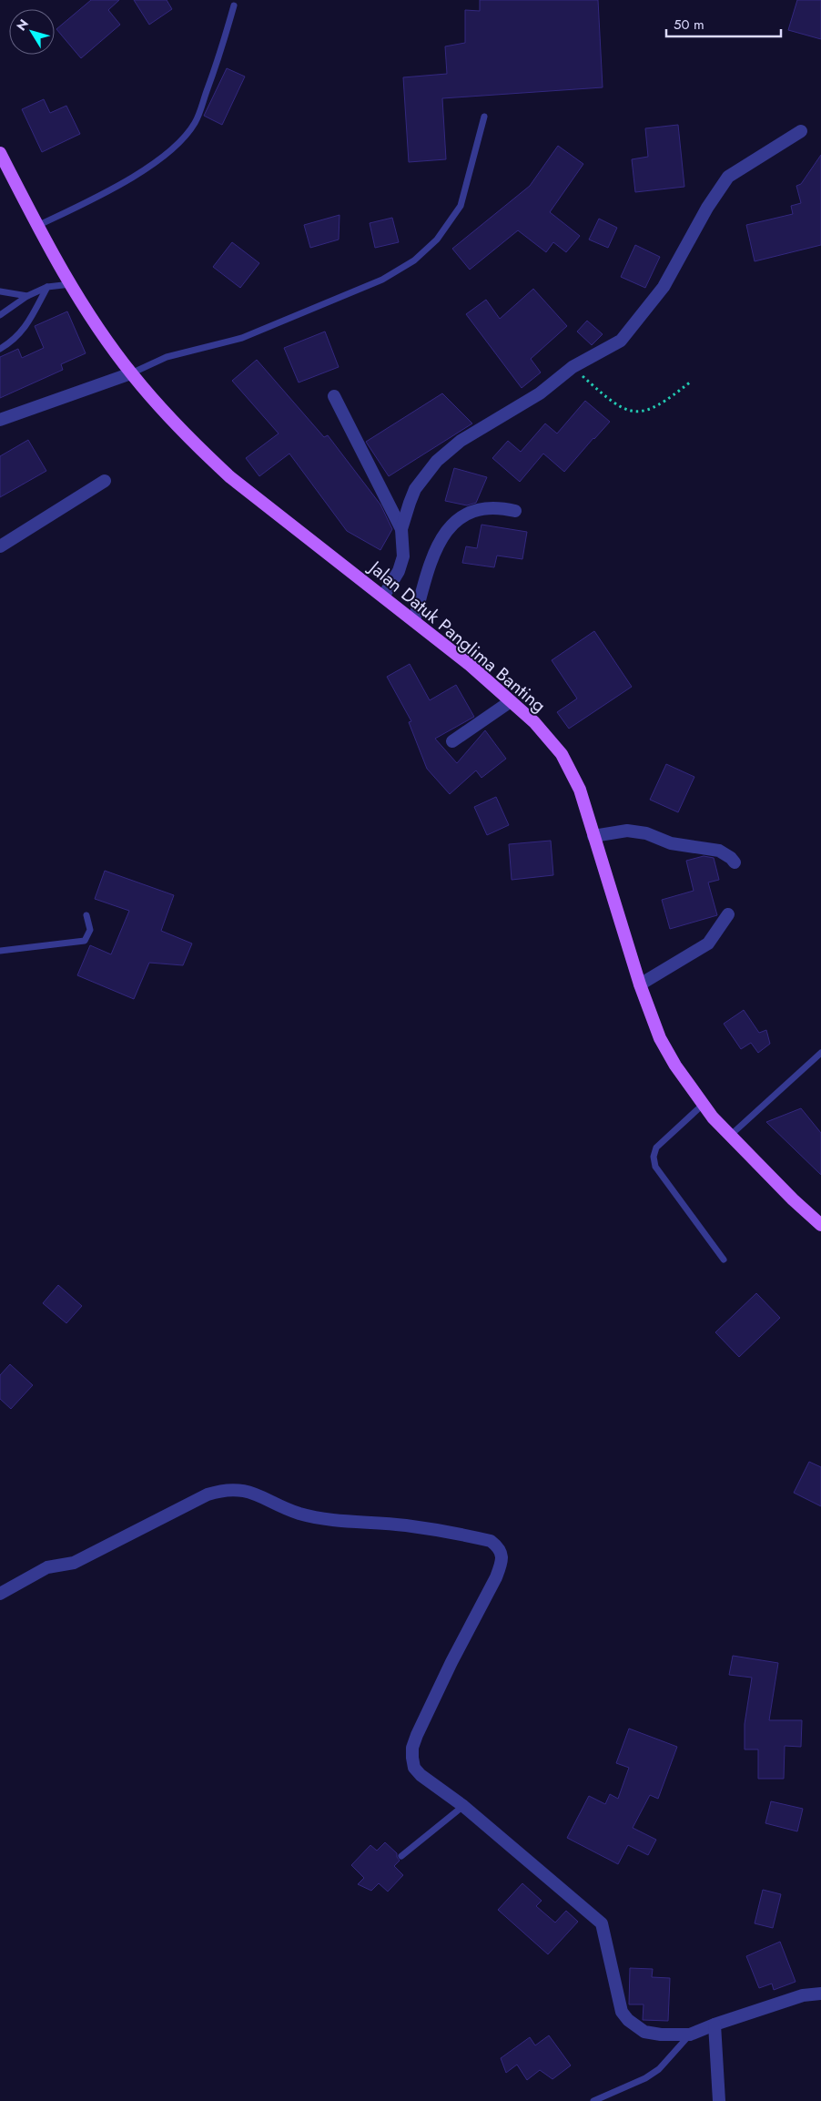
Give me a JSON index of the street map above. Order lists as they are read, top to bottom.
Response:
{
  "streets": {
    "main road": ["Jalan Datuk Panglima Banting"]
  },
  "scale_bar": "50 m",
  "north": "top left"
}
